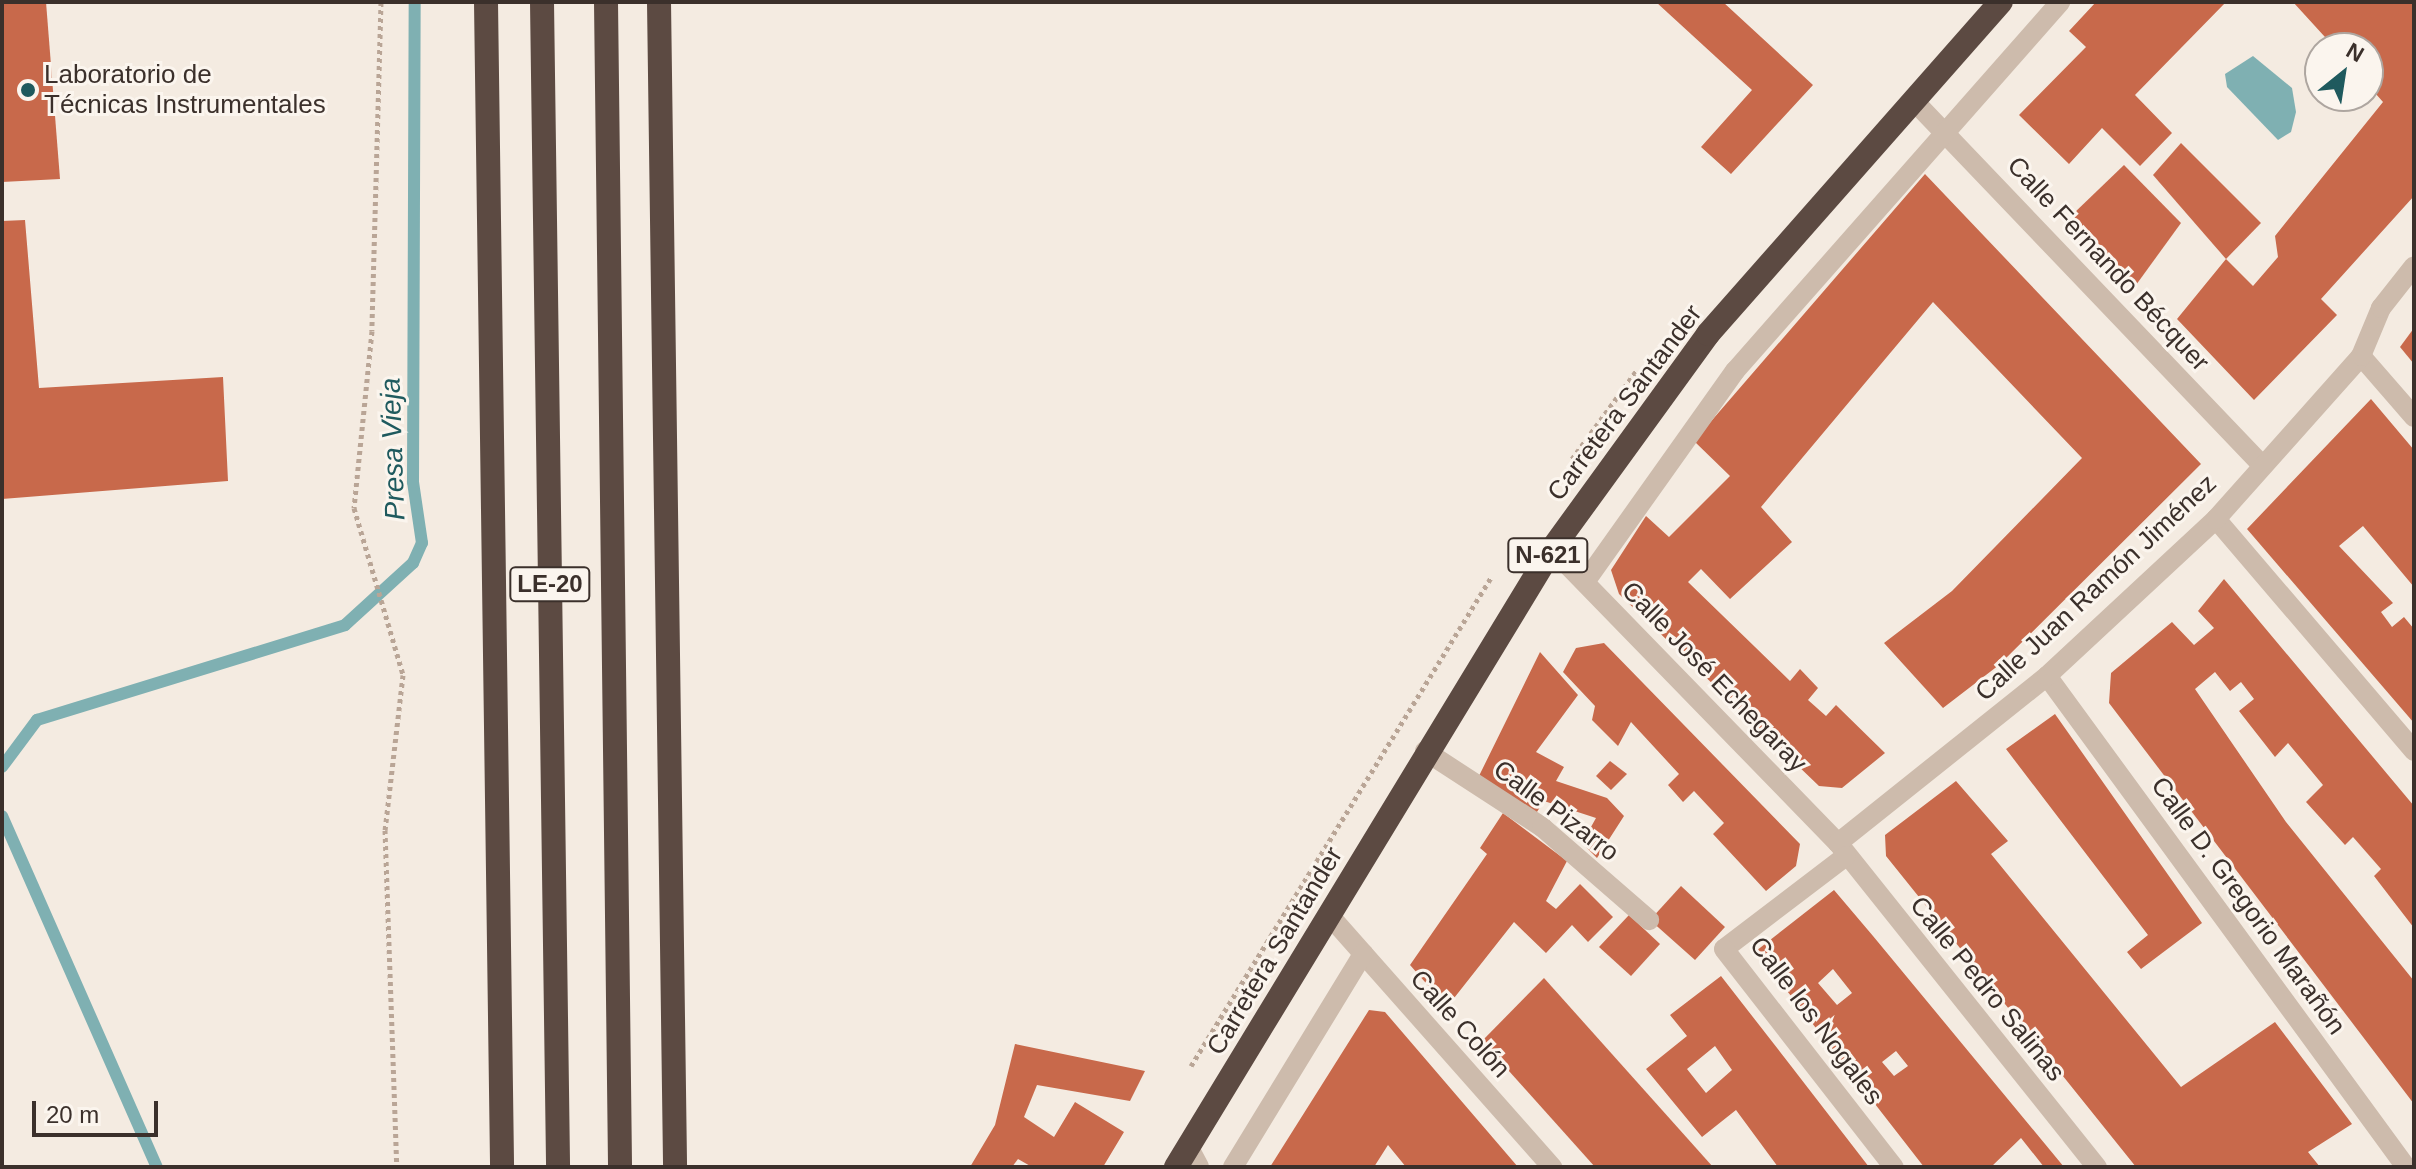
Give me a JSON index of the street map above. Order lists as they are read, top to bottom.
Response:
{
  "streets": {
    "highway": ["Carretera Santander", "N-621", "LE-20"],
    "street": [
      "Calle Fernando Bécquer",
      "Calle Juan Ramón Jiménez",
      "Calle José Echegaray",
      "Calle Pizarro",
      "Calle D. Gregorio Marañón",
      "Calle Pedro Salinas",
      "Calle los Nogales",
      "Calle Colón"
    ]
  },
  "crossings": [
    ["Calle Fernando Bécquer", "Carretera Santander"],
    ["Calle Fernando Bécquer", "Calle Juan Ramón Jiménez"],
    ["Carretera Santander", "Calle José Echegaray"],
    ["Carretera Santander", "Calle Pizarro"],
    ["Carretera Santander", "Calle Colón"],
    ["Calle Juan Ramón Jiménez", "Calle José Echegaray"],
    ["Calle Juan Ramón Jiménez", "Calle D. Gregorio Marañón"],
    ["Calle Juan Ramón Jiménez", "Calle Pedro Salinas"],
    ["Calle Juan Ramón Jiménez", "Calle los Nogales"],
    ["Calle José Echegaray", "Calle Pedro Salinas"],
    ["Calle José Echegaray", "Calle los Nogales"],
    ["Calle Pedro Salinas", "Calle los Nogales"]
  ],
  "water": ["Presa Vieja"],
  "places": ["Laboratorio de Técnicas Instrumentales"],
  "scale_bar": "20 m",
  "north": "top right"
}
